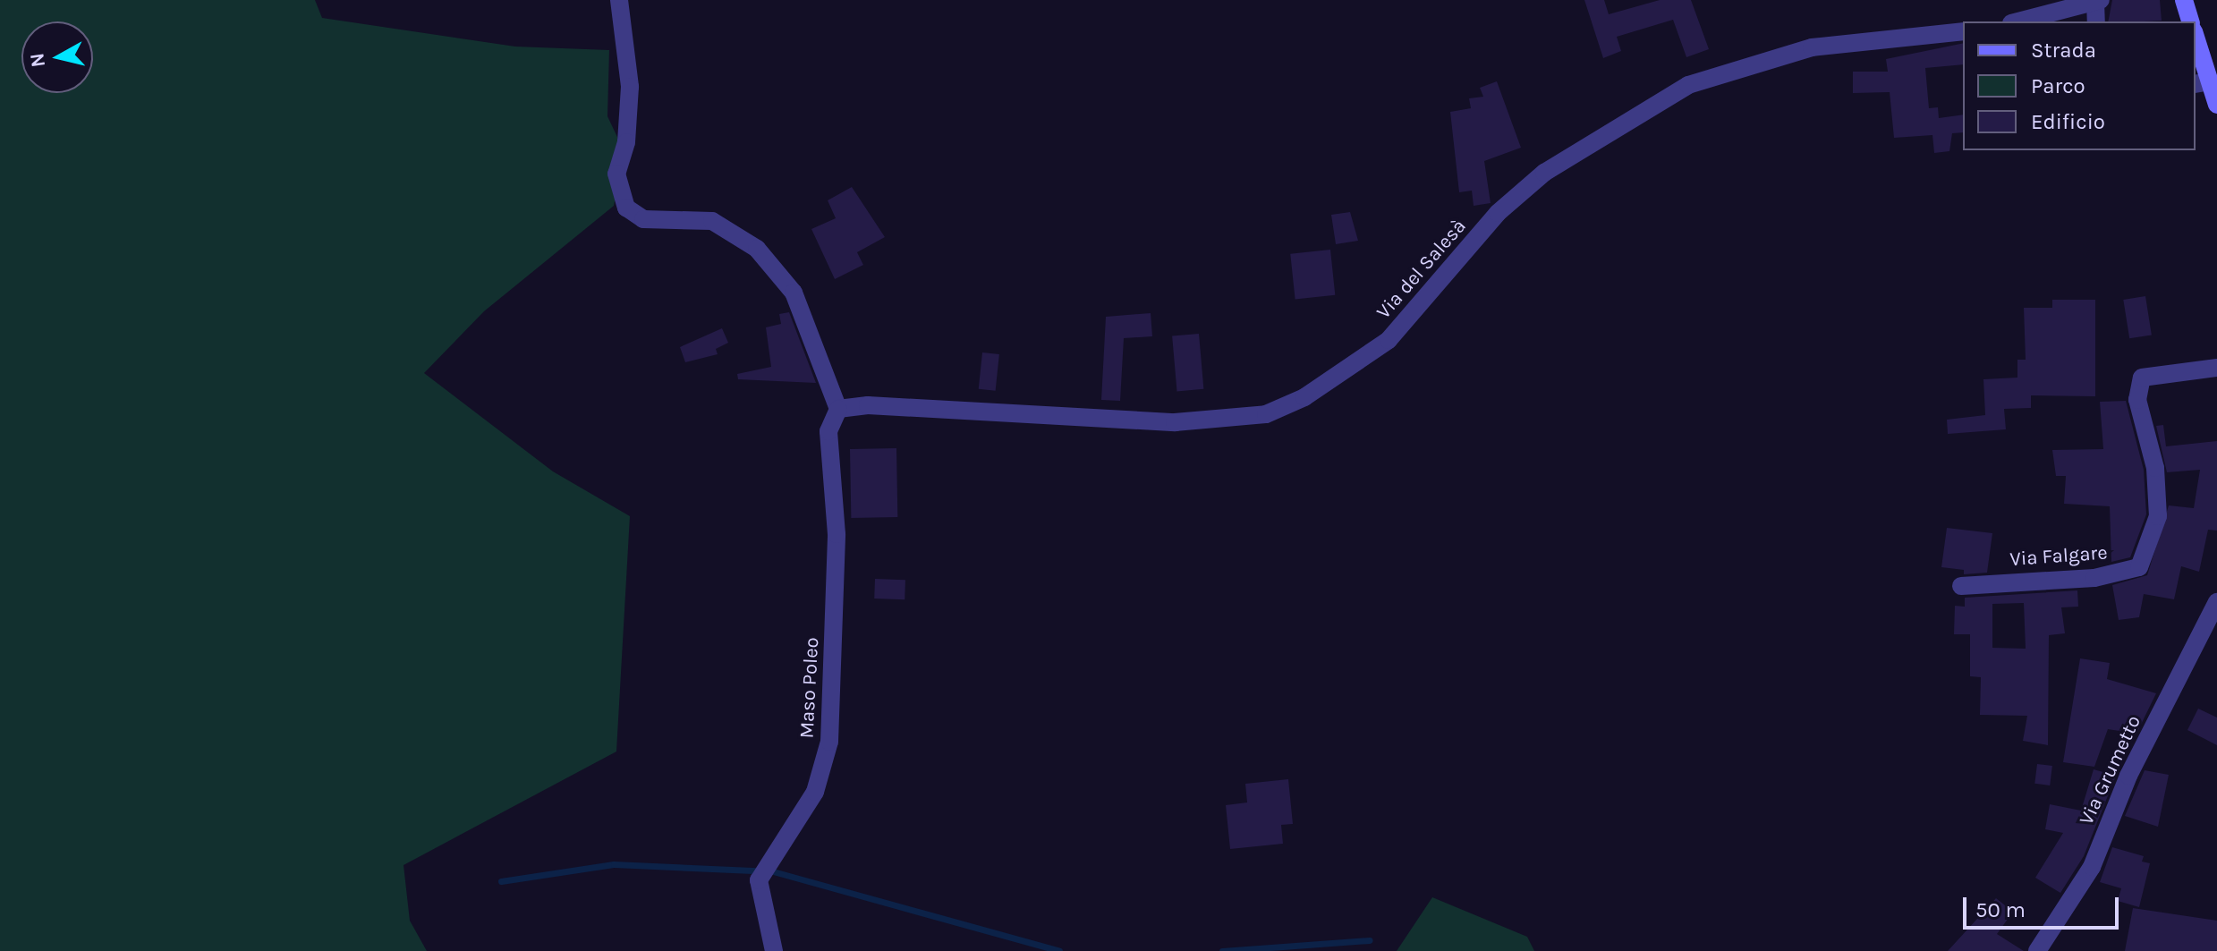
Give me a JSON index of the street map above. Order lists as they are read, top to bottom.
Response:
{
  "streets": {
    "street": [
      "Via del Salesà",
      "Via Falgare",
      "Maso Poleo",
      "Via Grumetto"
    ]
  },
  "crossings": [
    ["Via del Salesà", "Maso Poleo"]
  ],
  "legend": ["Strada", "Parco", "Edificio"],
  "scale_bar": "50 m",
  "north": "left"
}
